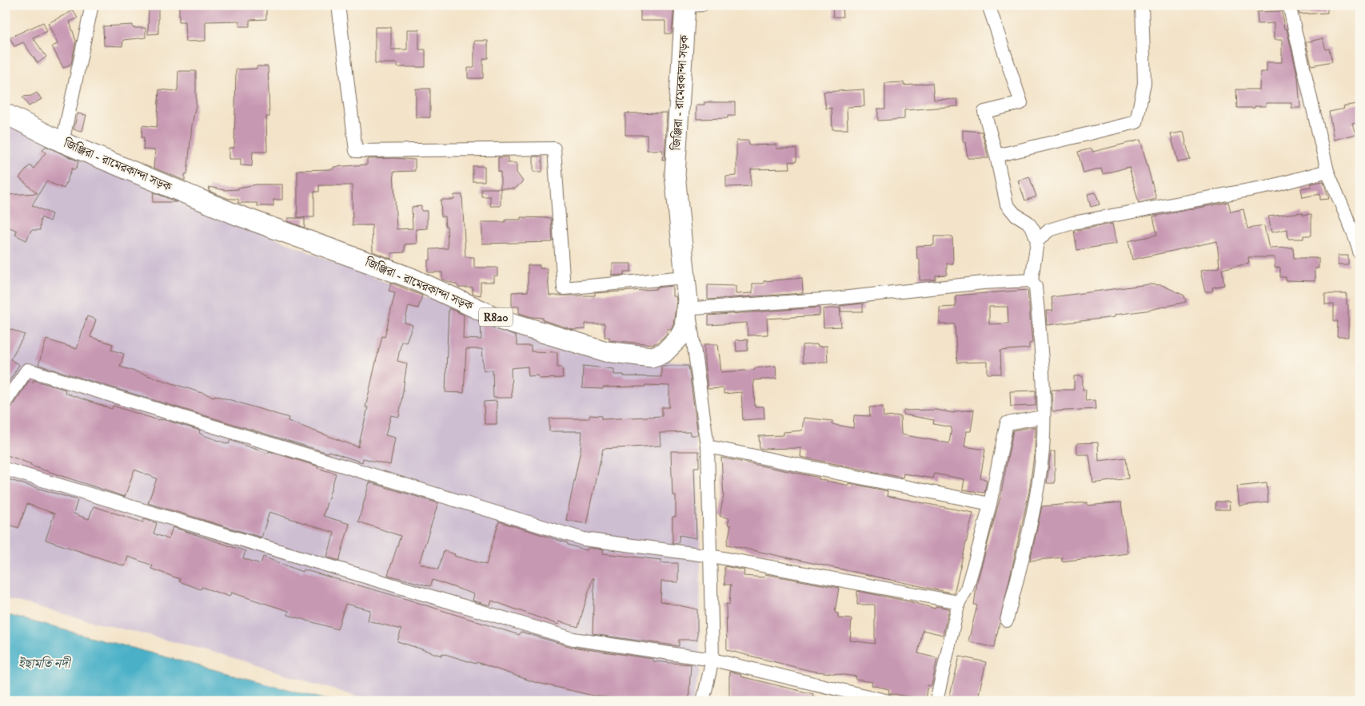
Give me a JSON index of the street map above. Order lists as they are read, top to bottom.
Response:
{
  "streets": {
    "main road": ["জিঞ্জিরা - রামেরকান্দা সড়ক", "R820"]
  },
  "water": ["ইছামতি নদী"]
}
